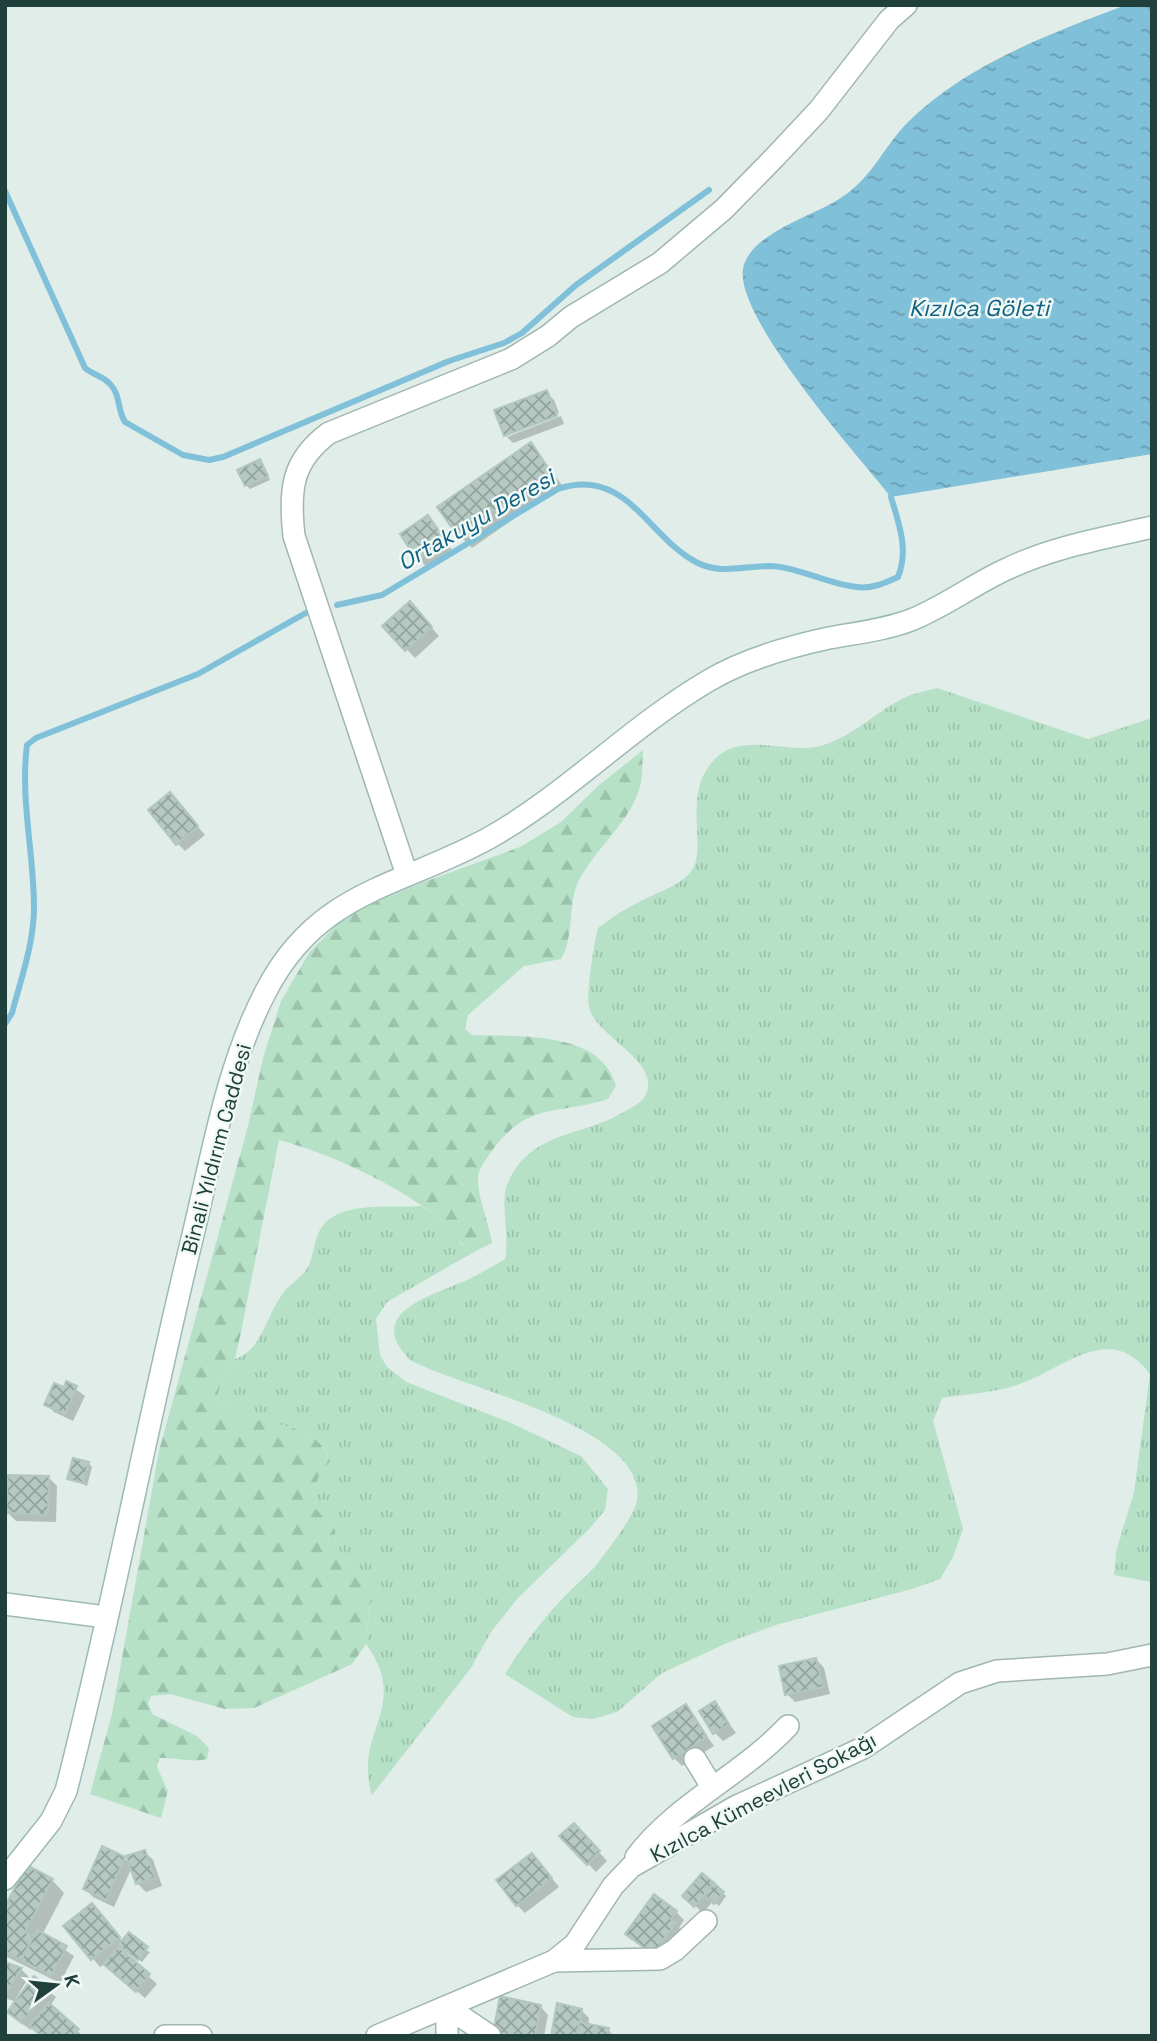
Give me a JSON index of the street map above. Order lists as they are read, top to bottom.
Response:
{
  "streets": {
    "street": ["Binali Yıldırım Caddesi", "Kızılca Kümeevleri Sokağı"]
  },
  "water": ["Kızılca Göleti", "Ortakuyu Deresi"],
  "north": "right"
}
